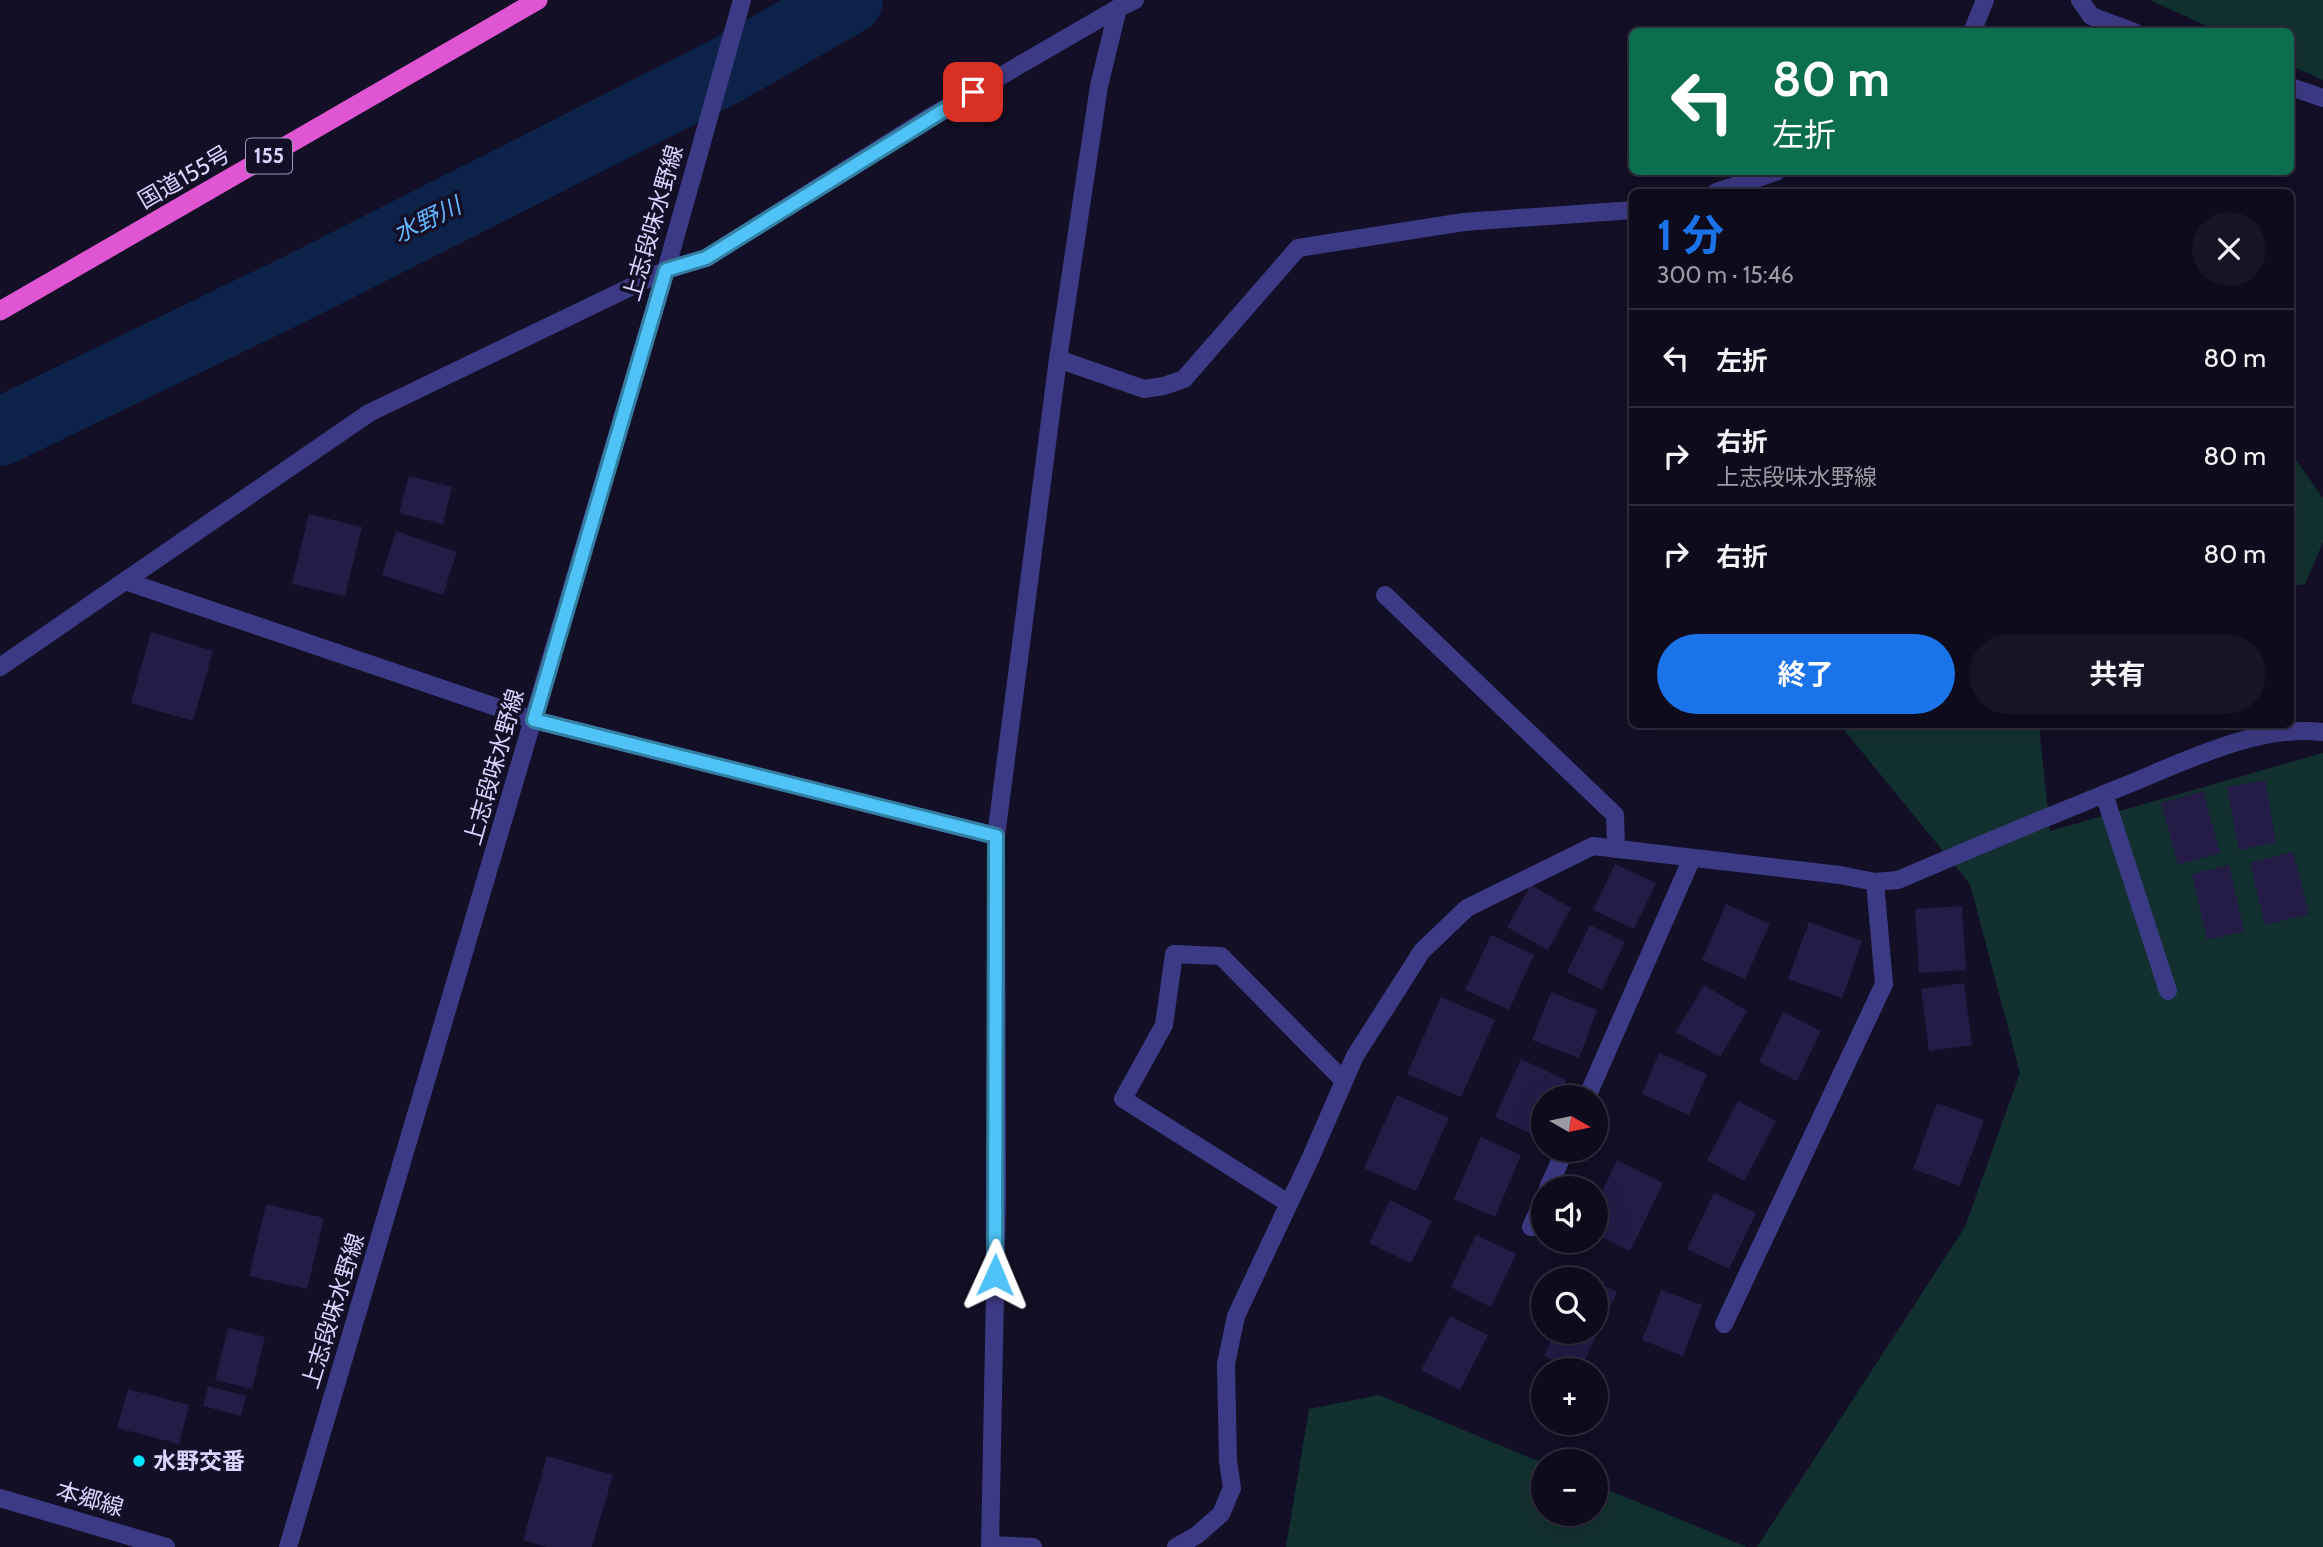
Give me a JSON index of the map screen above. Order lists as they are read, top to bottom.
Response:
{
  "streets": {
    "highway": ["155", "国道155号"],
    "street": ["上志段味水野線", "本郷線"]
  },
  "water": ["水野川"],
  "places": ["水野交番"],
  "north": "right",
  "page": {
    "turn": ["80 m", "左折"],
    "heading": ["1 分", "300 m · 15:46"],
    "list": [
      {
        "name": "左折",
        "value": "80 m"
      },
      {
        "name": "右折",
        "note": "上志段味水野線",
        "value": "80 m"
      },
      {
        "name": "右折",
        "value": "80 m"
      }
    ],
    "buttons": ["終了", "共有"],
    "map_buttons": ["+", "−"]
  }
}
